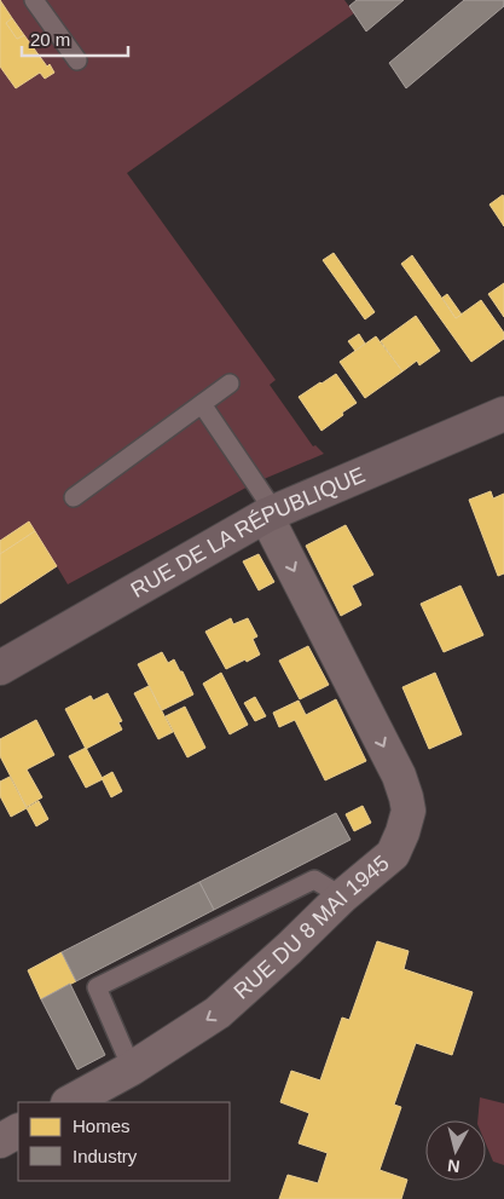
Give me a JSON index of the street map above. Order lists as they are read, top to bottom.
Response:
{
  "streets": {
    "street": ["RUE DE LA RÉPUBLIQUE", "RUE DU 8 MAI 1945"]
  },
  "crossings": [
    ["RUE DE LA RÉPUBLIQUE", "RUE DU 8 MAI 1945"]
  ],
  "one_way": ["RUE DU 8 MAI 1945"],
  "legend": ["Homes", "Industry"],
  "scale_bar": "20 m",
  "north": "bottom"
}
